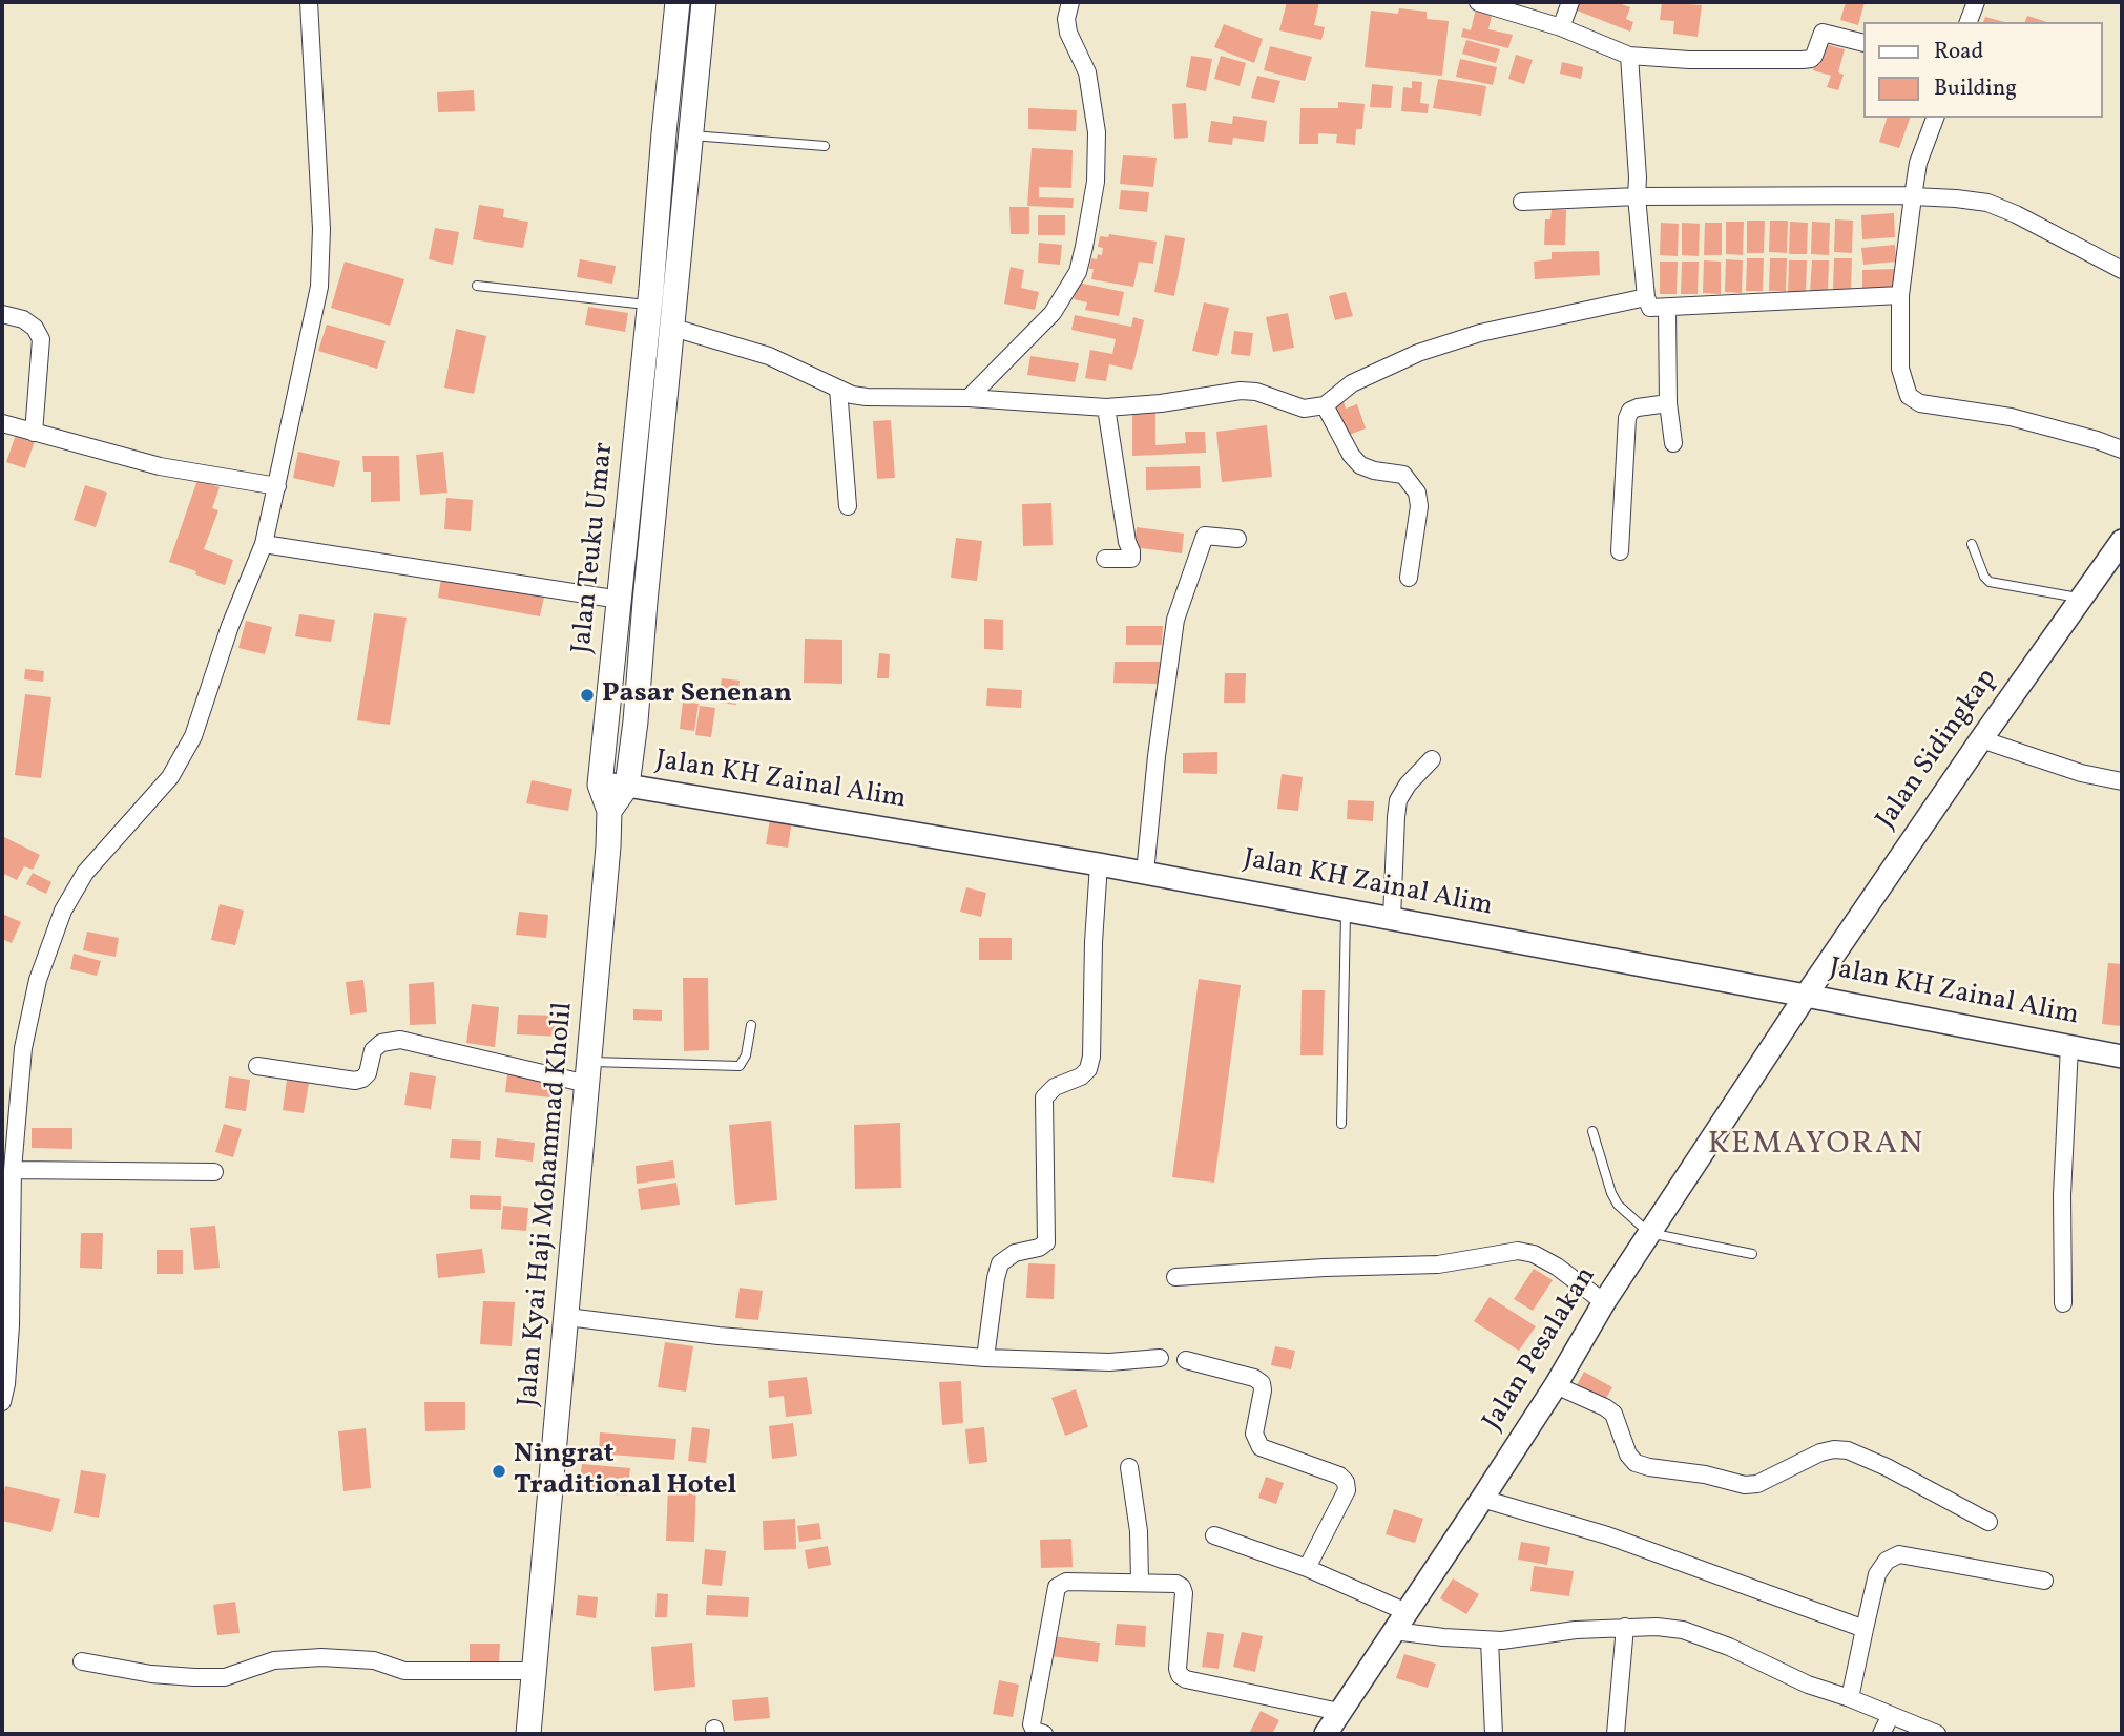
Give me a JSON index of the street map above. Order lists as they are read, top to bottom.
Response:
{
  "streets": {
    "main road": ["Jalan Teuku Umar", "Jalan Kyai Haji Mohammad Kholil"],
    "street": ["Jalan Sidingkap", "Jalan KH Zainal Alim", "Jalan Pesalakan"]
  },
  "crossings": [
    ["Jalan Teuku Umar", "Jalan KH Zainal Alim"],
    ["Jalan Teuku Umar", "Jalan Kyai Haji Mohammad Kholil"],
    ["Jalan Sidingkap", "Jalan KH Zainal Alim"],
    ["Jalan Sidingkap", "Jalan Pesalakan"],
    ["Jalan KH Zainal Alim", "Jalan Pesalakan"]
  ],
  "districts": ["KEMAYORAN"],
  "places": ["Pasar Senenan", "Ningrat Traditional Hotel"],
  "legend": ["Road", "Building"]
}
